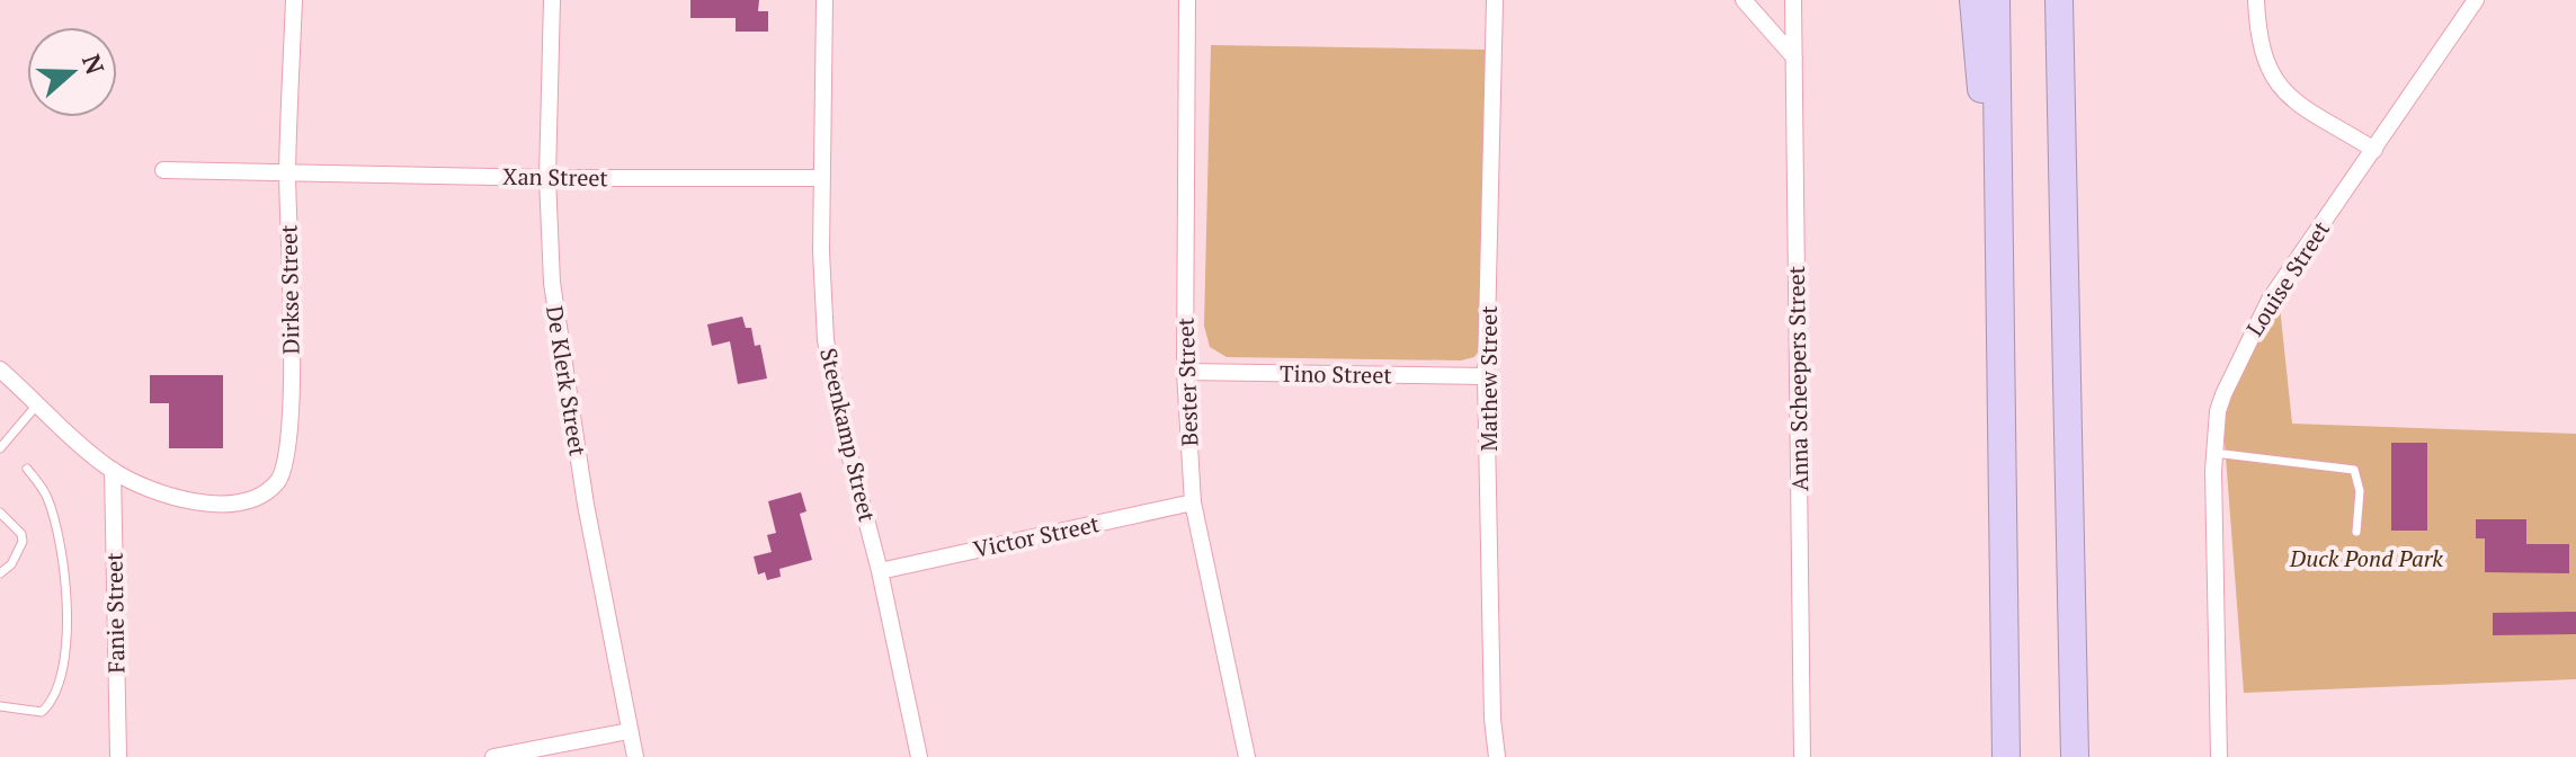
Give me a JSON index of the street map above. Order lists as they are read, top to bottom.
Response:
{
  "streets": {
    "street": [
      "Xan Street",
      "Louise Street",
      "Dirkse Street",
      "Tino Street",
      "Mathew Street",
      "Anna Scheepers Street",
      "De Klerk Street",
      "Bester Street",
      "Steenkamp Street",
      "Victor Street",
      "Fanie Street"
    ]
  },
  "crossings": [
    ["Xan Street", "Dirkse Street"],
    ["Xan Street", "De Klerk Street"],
    ["Xan Street", "Steenkamp Street"],
    ["Dirkse Street", "Fanie Street"],
    ["Tino Street", "Mathew Street"],
    ["Tino Street", "Bester Street"],
    ["Bester Street", "Victor Street"],
    ["Steenkamp Street", "Victor Street"]
  ],
  "parks": ["Duck Pond Park"],
  "north": "right"
}
